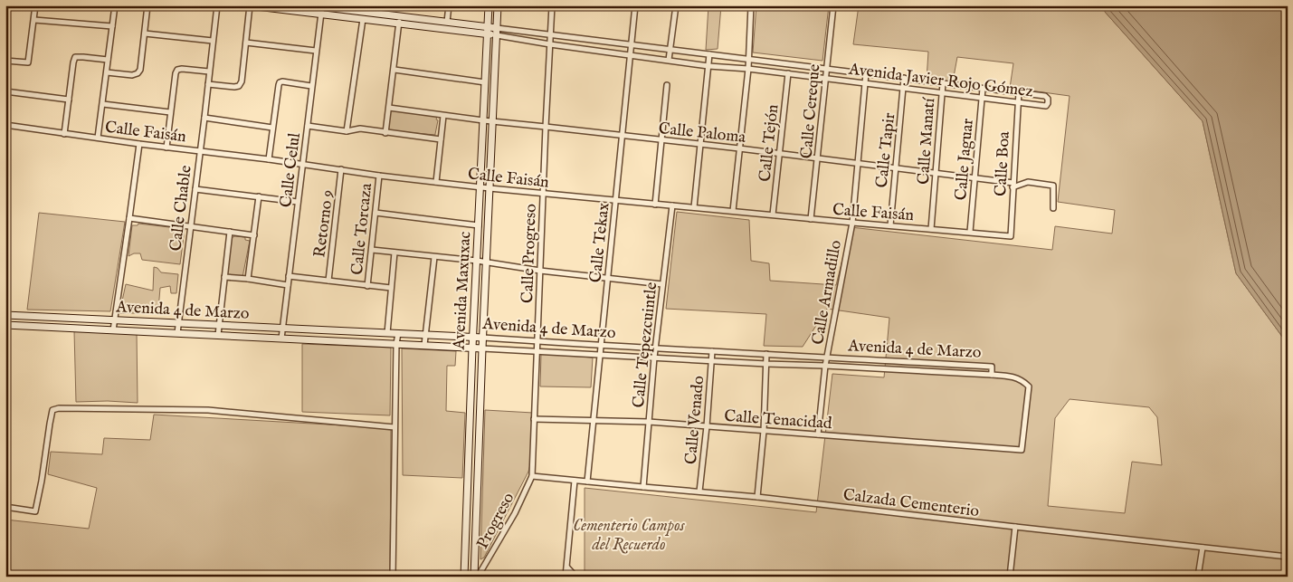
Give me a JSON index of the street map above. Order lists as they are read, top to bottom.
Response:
{
  "streets": {
    "main road": ["Avenida Javier Rojo Gómez", "Avenida Maxuxac", "Avenida 4 de Marzo"],
    "street": [
      "Calle Cereque",
      "Calle Faisán",
      "Calle Paloma",
      "Calle Manatí",
      "Calle Tejón",
      "Calle Tapir",
      "Calle Jaguar",
      "Calle Boa",
      "Calle Celul",
      "Calle Chable",
      "Retorno 9",
      "Calle Torcaza",
      "Calle Tekax",
      "Calle Progreso",
      "Calle Armadillo",
      "Calle Tepezcuintle",
      "Calle Tenacidad",
      "Calle Venado",
      "Calzada Cementerio",
      "Progreso"
    ]
  },
  "crossings": [
    ["Avenida Javier Rojo Gómez", "Calle Cereque"],
    ["Avenida Javier Rojo Gómez", "Calle Manatí"],
    ["Avenida Javier Rojo Gómez", "Calle Tejón"],
    ["Avenida Javier Rojo Gómez", "Calle Tapir"],
    ["Avenida Javier Rojo Gómez", "Calle Jaguar"],
    ["Avenida Javier Rojo Gómez", "Calle Boa"],
    ["Avenida Javier Rojo Gómez", "Calle Celul"],
    ["Avenida Javier Rojo Gómez", "Calle Tekax"],
    ["Avenida Javier Rojo Gómez", "Calle Progreso"],
    ["Avenida Javier Rojo Gómez", "Avenida Maxuxac"],
    ["Avenida Javier Rojo Gómez", "Calle Armadillo"],
    ["Calle Cereque", "Calle Faisán"],
    ["Calle Cereque", "Calle Paloma"],
    ["Calle Faisán", "Calle Manatí"],
    ["Calle Faisán", "Calle Tejón"],
    ["Calle Faisán", "Calle Tapir"],
    ["Calle Faisán", "Calle Jaguar"],
    ["Calle Faisán", "Calle Boa"],
    ["Calle Faisán", "Calle Celul"],
    ["Calle Faisán", "Calle Chable"],
    ["Calle Faisán", "Retorno 9"],
    ["Calle Faisán", "Calle Torcaza"],
    ["Calle Faisán", "Calle Tekax"],
    ["Calle Faisán", "Calle Progreso"],
    ["Calle Faisán", "Avenida Maxuxac"],
    ["Calle Faisán", "Calle Armadillo"],
    ["Calle Faisán", "Calle Tepezcuintle"],
    ["Calle Paloma", "Calle Manatí"],
    ["Calle Paloma", "Calle Tejón"],
    ["Calle Paloma", "Calle Tapir"],
    ["Calle Paloma", "Calle Jaguar"],
    ["Calle Paloma", "Calle Boa"],
    ["Calle Paloma", "Calle Tekax"],
    ["Calle Paloma", "Calle Progreso"],
    ["Calle Paloma", "Avenida Maxuxac"],
    ["Calle Paloma", "Calle Armadillo"],
    ["Calle Celul", "Avenida 4 de Marzo"],
    ["Calle Chable", "Avenida 4 de Marzo"],
    ["Calle Tekax", "Avenida 4 de Marzo"],
    ["Calle Tekax", "Calle Tenacidad"],
    ["Calle Tekax", "Calzada Cementerio"],
    ["Calle Progreso", "Avenida 4 de Marzo"],
    ["Calle Progreso", "Calle Tenacidad"],
    ["Calle Progreso", "Calzada Cementerio"],
    ["Calle Progreso", "Progreso"],
    ["Avenida Maxuxac", "Avenida 4 de Marzo"],
    ["Avenida Maxuxac", "Progreso"],
    ["Calle Armadillo", "Avenida 4 de Marzo"],
    ["Calle Armadillo", "Calle Tenacidad"],
    ["Avenida 4 de Marzo", "Calle Tepezcuintle"],
    ["Avenida 4 de Marzo", "Calle Tenacidad"],
    ["Avenida 4 de Marzo", "Calle Venado"],
    ["Calle Tepezcuintle", "Calle Tenacidad"],
    ["Calle Tepezcuintle", "Calzada Cementerio"],
    ["Calle Tenacidad", "Calle Venado"],
    ["Calle Venado", "Calzada Cementerio"],
    ["Calzada Cementerio", "Progreso"]
  ],
  "parks": ["Cementerio Campos del Recuerdo"]
}
